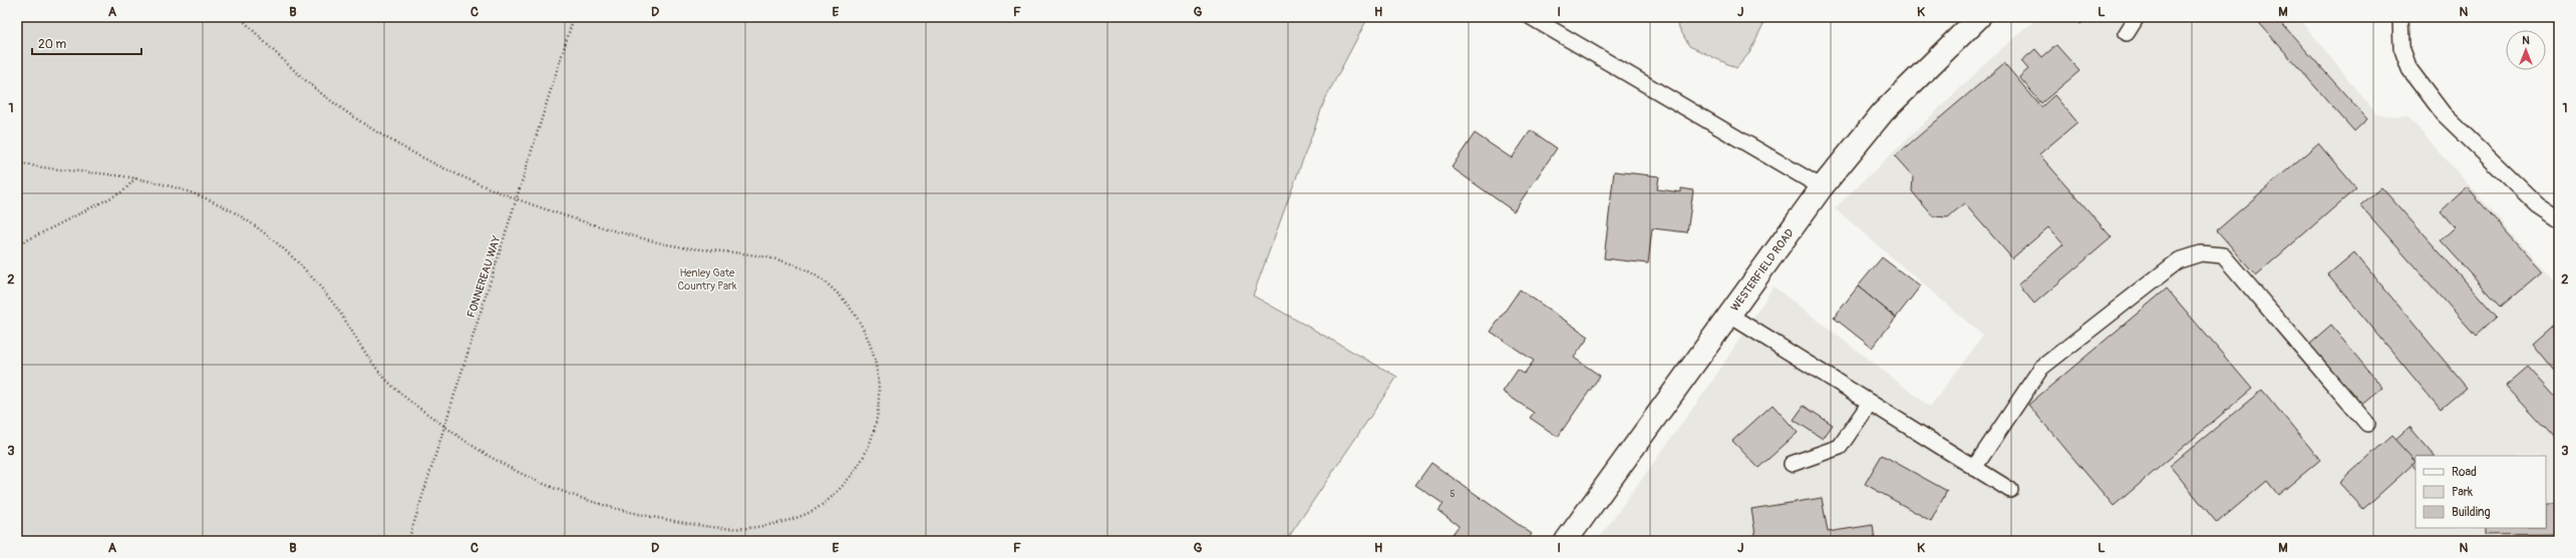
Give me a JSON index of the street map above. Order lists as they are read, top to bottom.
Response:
{
  "streets": {
    "main road": ["WESTERFIELD ROAD"],
    "path": ["FONNEREAU WAY"]
  },
  "parks": ["Henley Gate Country Park"],
  "house_numbers": ["5"],
  "legend": ["Road", "Park", "Building"],
  "scale_bar": "20 m",
  "north": "top",
  "grid": {
    "columns": [
      "A",
      "B",
      "C",
      "D",
      "E",
      "F",
      "G",
      "H",
      "I",
      "J",
      "K",
      "L",
      "M",
      "N"
    ],
    "rows": ["1", "2", "3"]
  }
}
